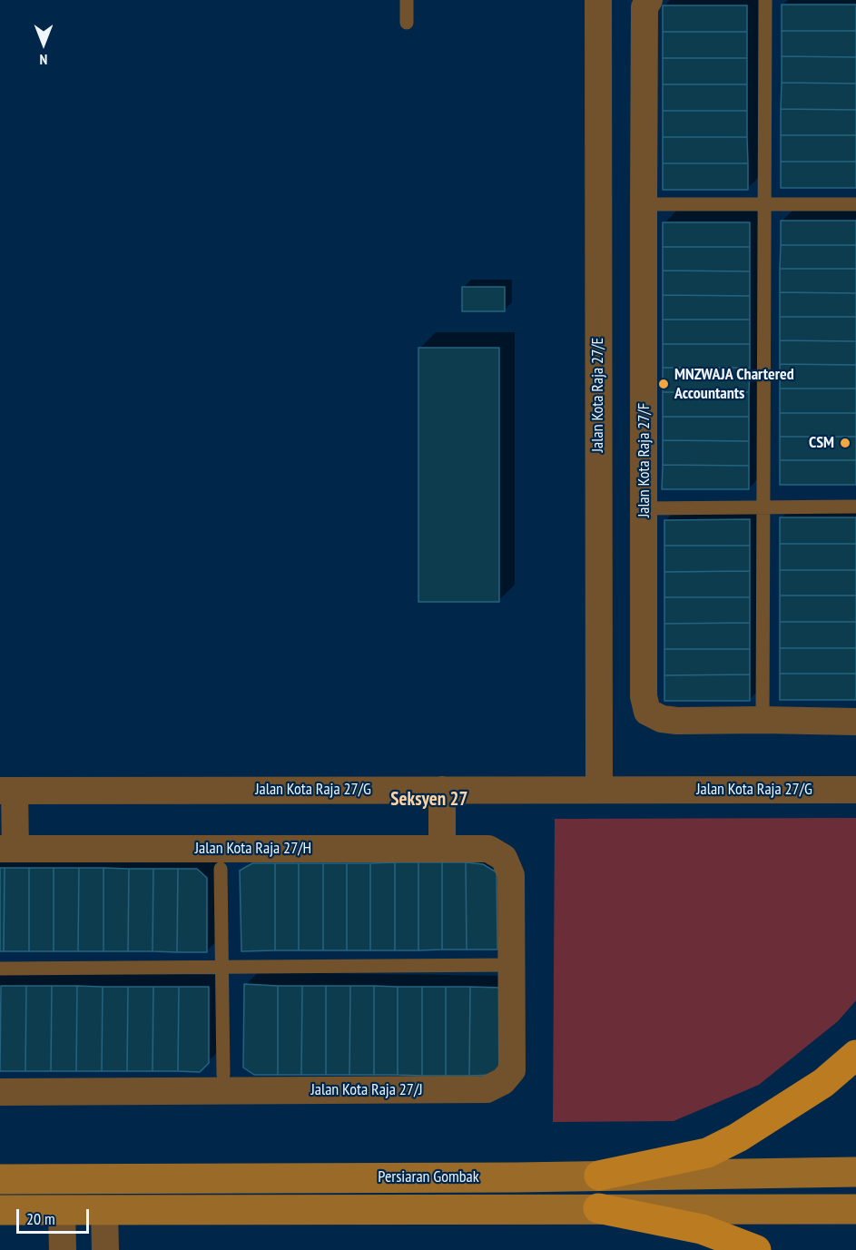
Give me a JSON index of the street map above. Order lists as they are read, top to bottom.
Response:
{
  "streets": {
    "main road": ["Persiaran Gombak"],
    "street": [
      "Jalan Kota Raja 27/E",
      "Jalan Kota Raja 27/F",
      "Jalan Kota Raja 27/G",
      "Jalan Kota Raja 27/H",
      "Jalan Kota Raja 27/J"
    ]
  },
  "crossings": [
    ["Jalan Kota Raja 27/E", "Jalan Kota Raja 27/G"],
    ["Jalan Kota Raja 27/H", "Jalan Kota Raja 27/J"]
  ],
  "districts": ["Seksyen 27"],
  "places": ["MNZWAJA Chartered Accountants", "CSM"],
  "scale_bar": "20 m",
  "north": "bottom"
}
